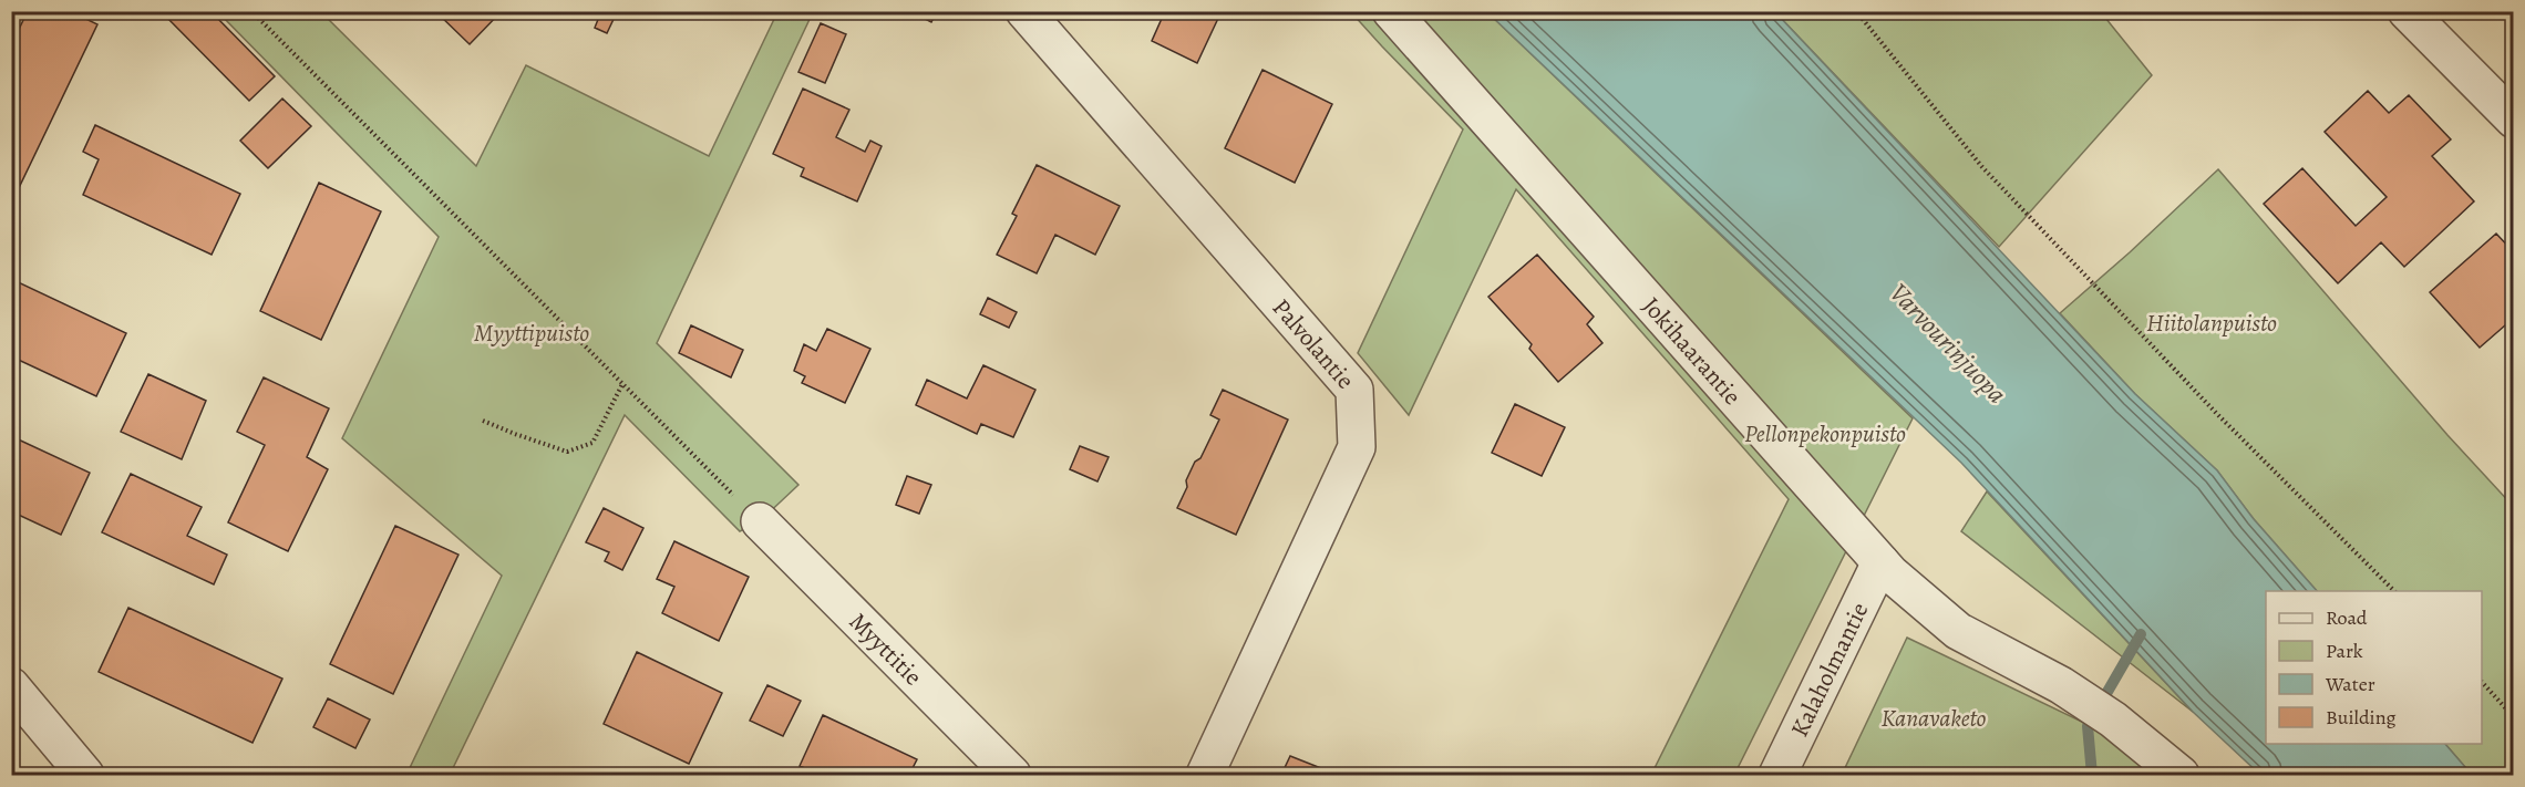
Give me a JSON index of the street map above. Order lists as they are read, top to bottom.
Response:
{
  "streets": {
    "street": [
      "Palvolantie",
      "Jokihaarantie",
      "Myyttitie",
      "Kalaholmantie"
    ]
  },
  "crossings": [
    ["Jokihaarantie", "Kalaholmantie"]
  ],
  "water": ["Varvourinjuopa"],
  "parks": [
    "Hiitolanpuisto",
    "Myyttipuisto",
    "Pellonpekonpuisto",
    "Kanavaketo"
  ],
  "legend": [
    "Road",
    "Park",
    "Water",
    "Building"
  ]
}
